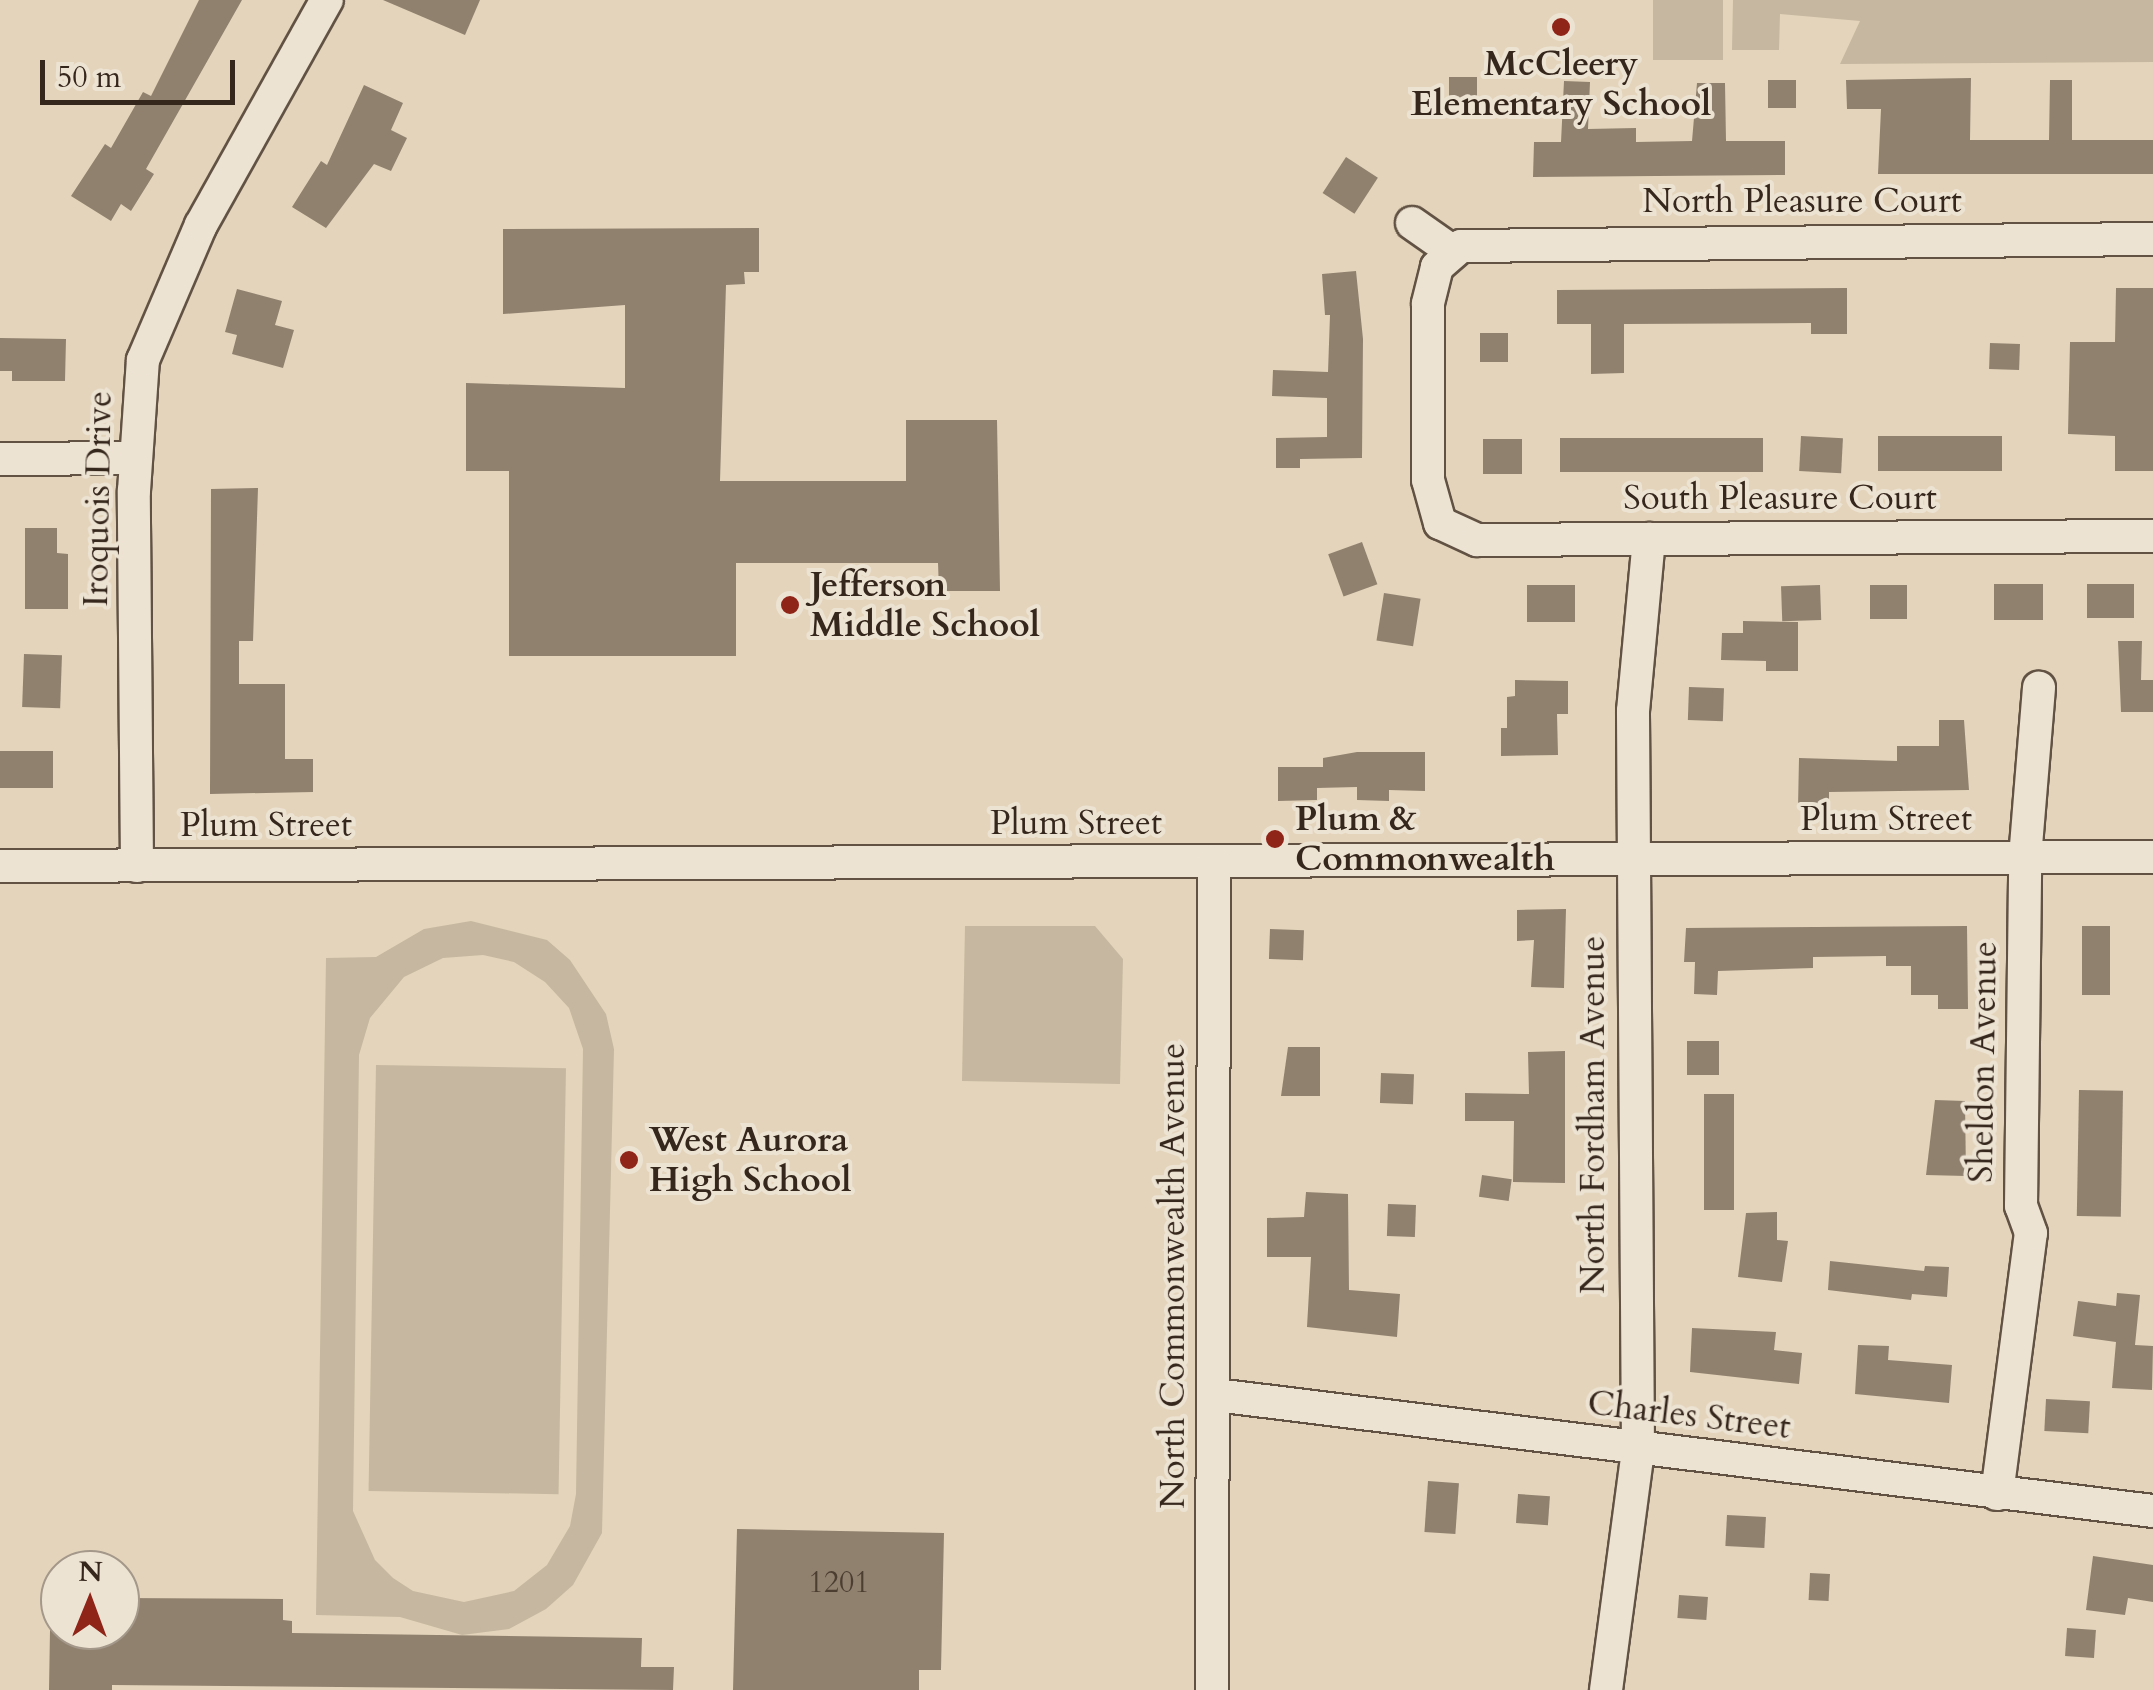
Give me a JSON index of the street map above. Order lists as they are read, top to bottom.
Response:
{
  "streets": {
    "street": [
      "North Pleasure Court",
      "South Pleasure Court",
      "Iroquois Drive",
      "Plum Street",
      "Sheldon Avenue",
      "North Fordham Avenue",
      "North Commonwealth Avenue",
      "Charles Street"
    ]
  },
  "crossings": [
    ["North Pleasure Court", "South Pleasure Court"],
    ["South Pleasure Court", "North Fordham Avenue"],
    ["Iroquois Drive", "Plum Street"],
    ["Plum Street", "Sheldon Avenue"],
    ["Plum Street", "North Fordham Avenue"],
    ["Plum Street", "North Commonwealth Avenue"],
    ["Sheldon Avenue", "Charles Street"],
    ["North Fordham Avenue", "Charles Street"],
    ["North Commonwealth Avenue", "Charles Street"]
  ],
  "places": [
    "McCleery Elementary School",
    "Jefferson Middle School",
    "Plum & Commonwealth",
    "West Aurora High School"
  ],
  "house_numbers": ["1201"],
  "scale_bar": "50 m",
  "north": "top"
}
